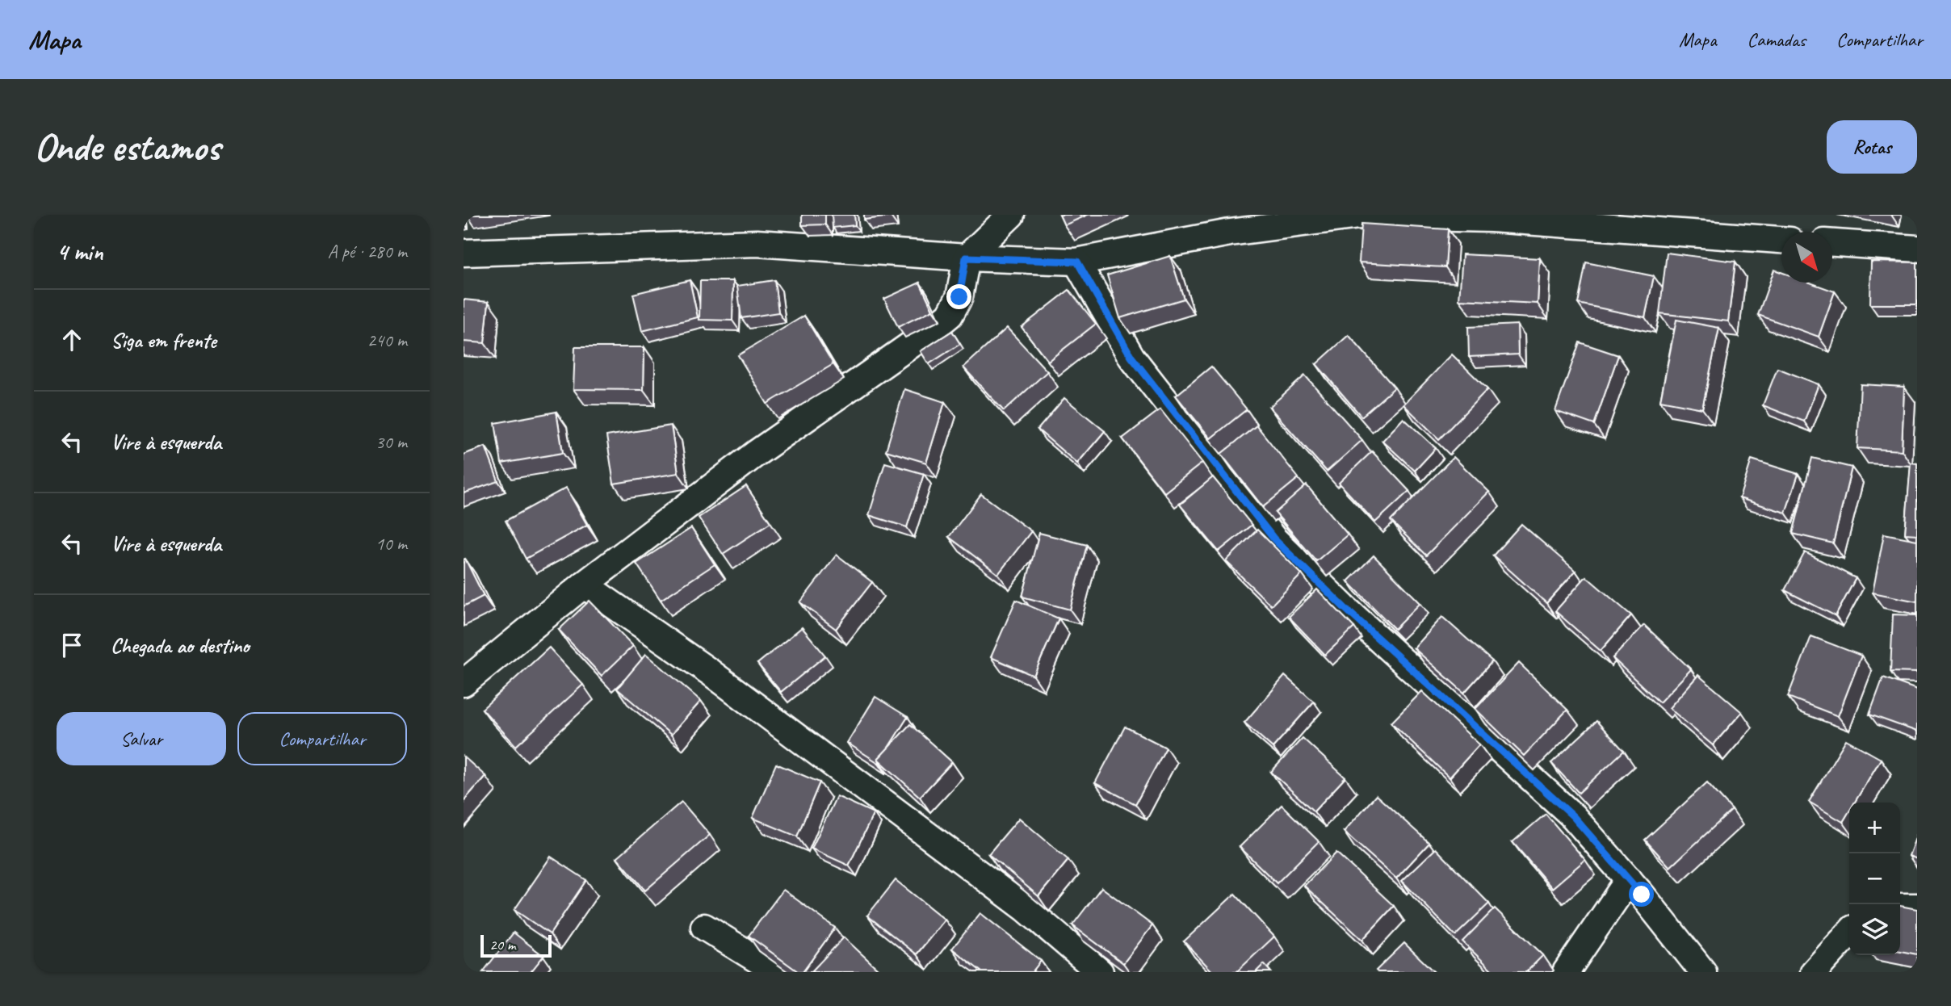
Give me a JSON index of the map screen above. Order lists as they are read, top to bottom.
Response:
{
  "scale_bar": "20 m",
  "north": "bottom right",
  "page": {
    "header": "Mapa",
    "nav": ["Mapa", "Camadas", "Compartilhar"],
    "buttons": [
      "Rotas",
      ["Salvar", "Compartilhar"]
    ],
    "title": "Onde estamos",
    "heading": ["4 min", "A pé · 280 m"],
    "list": [
      ["Siga em frente", "240 m"],
      ["Vire à esquerda", "30 m"],
      ["Vire à esquerda", "10 m"],
      "Chegada ao destino"
    ],
    "map_buttons": ["+", "−"],
    "scale": "20 m"
  }
}
